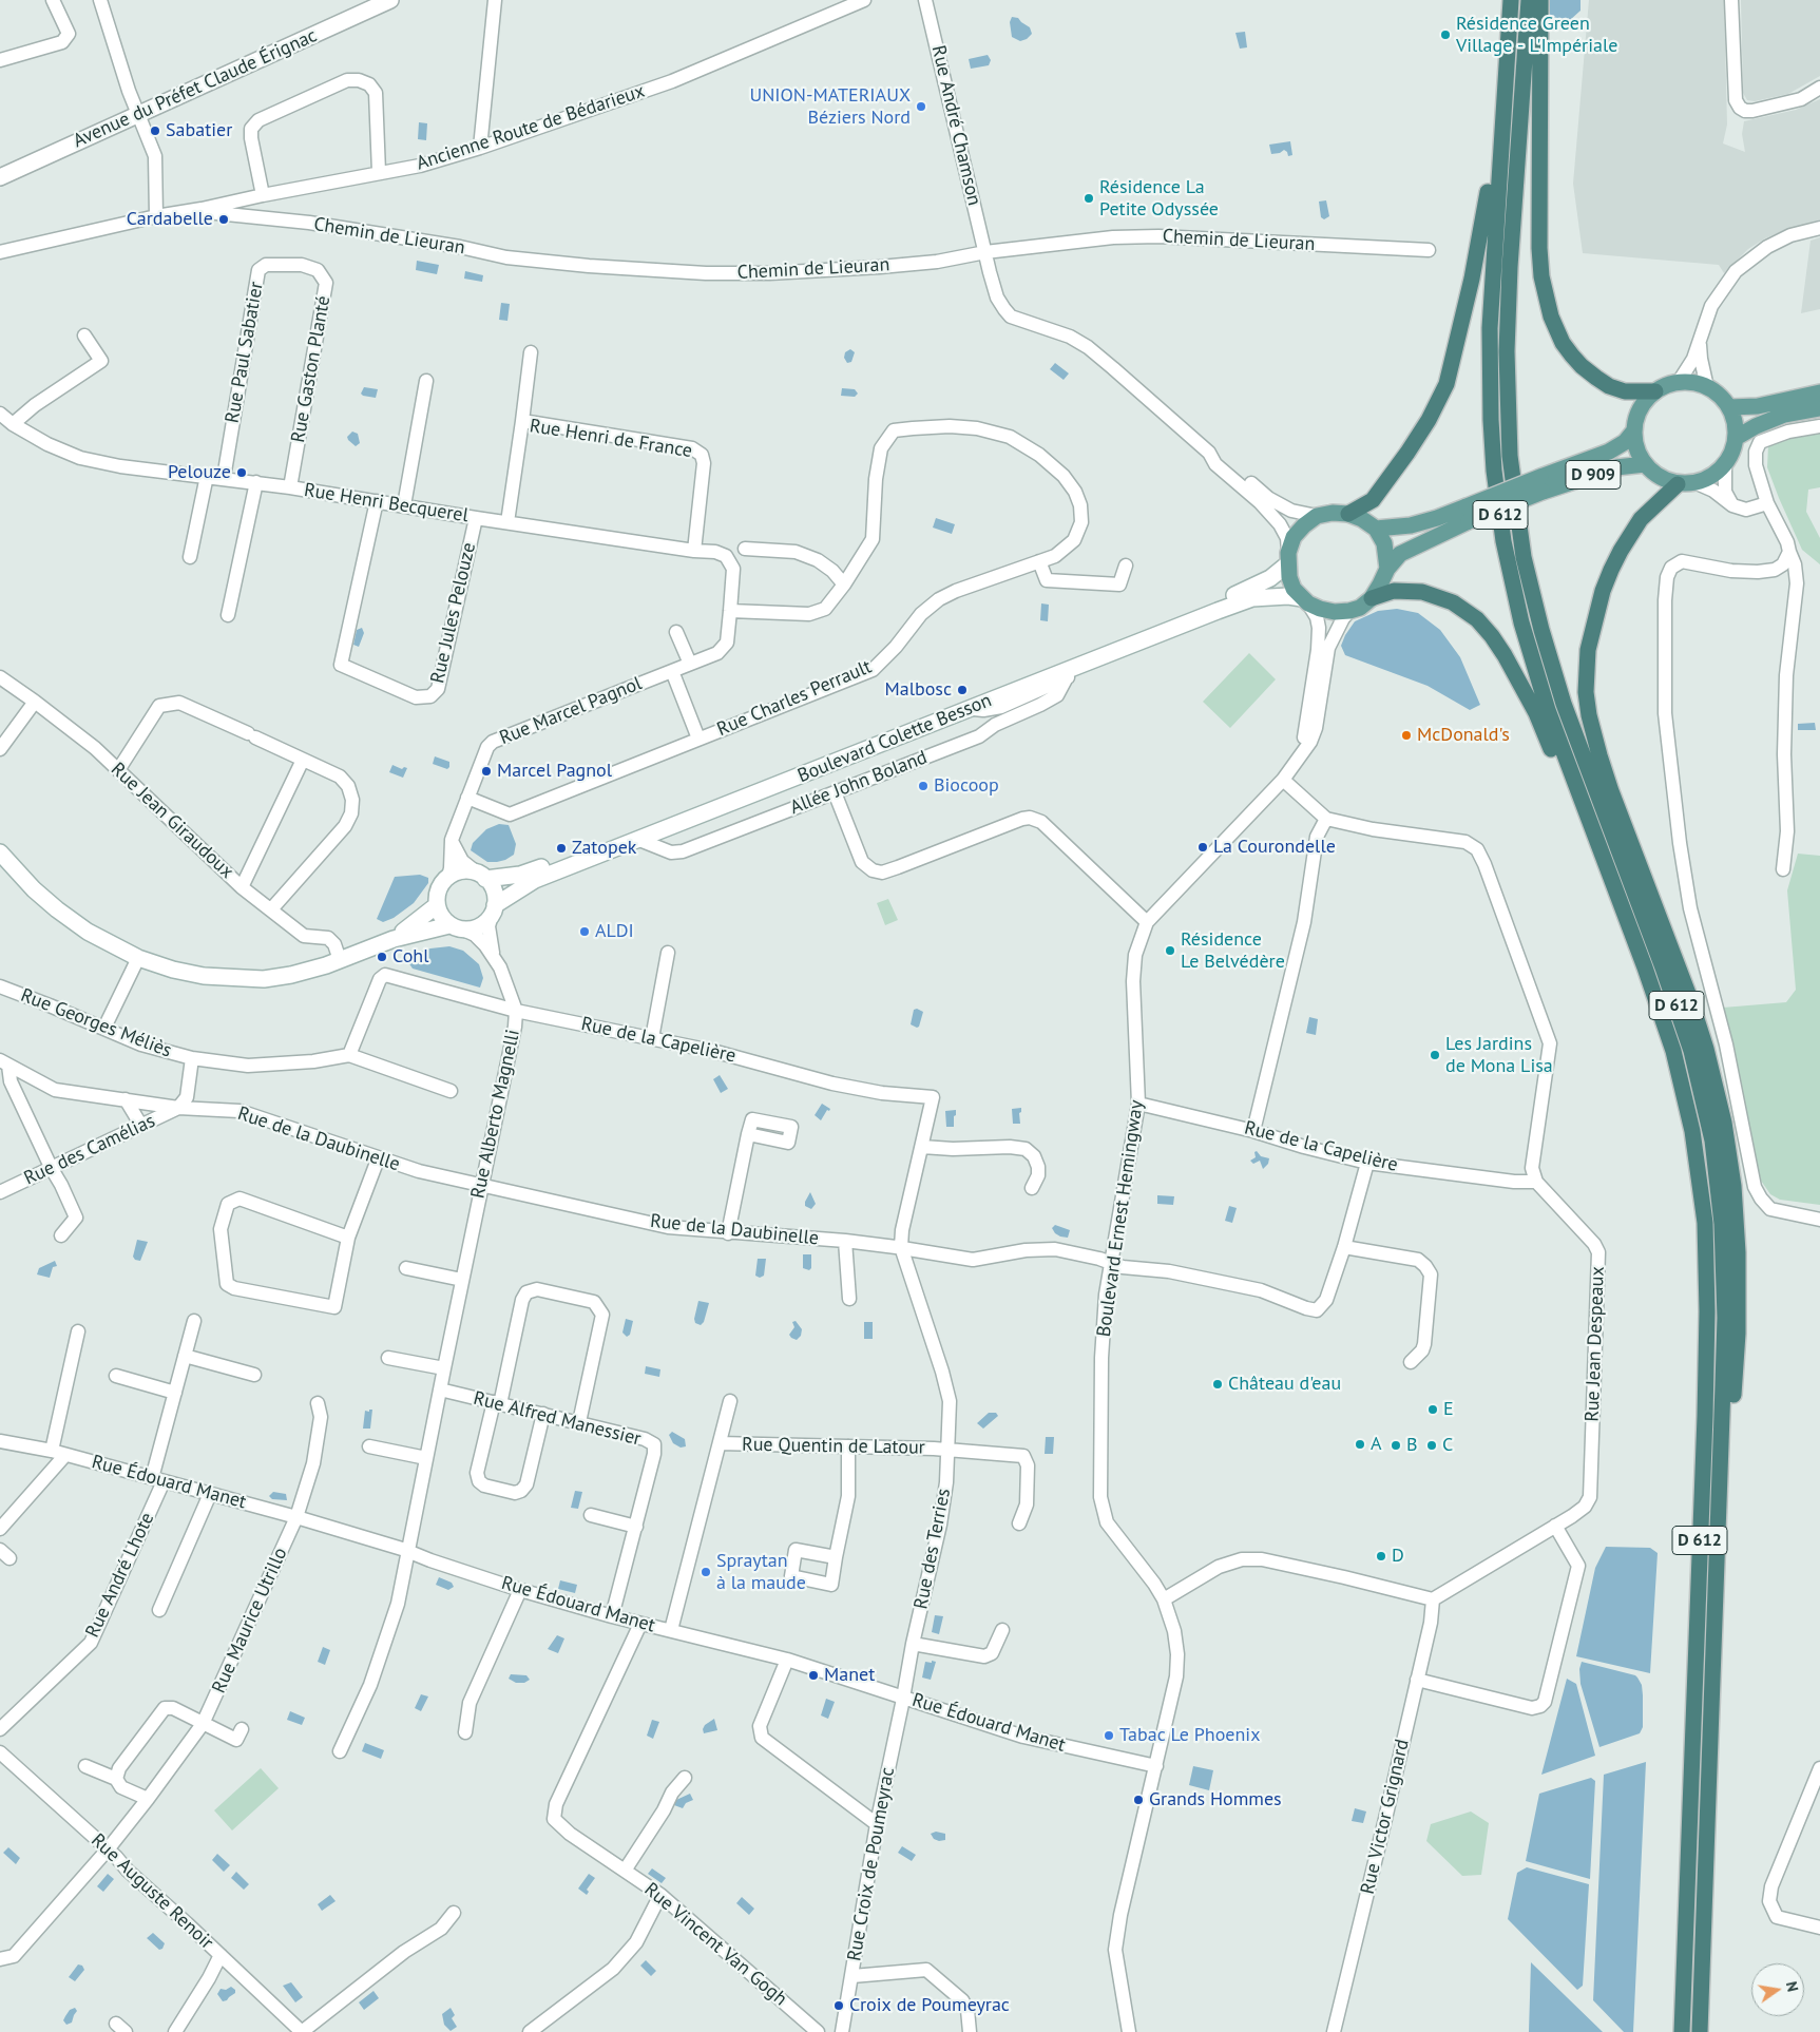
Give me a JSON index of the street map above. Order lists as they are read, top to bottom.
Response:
{
  "streets": {
    "highway": ["D 612"],
    "main road": ["Avenue du Préfet Claude Érignac", "D 909", "Boulevard Colette Besson"],
    "street": [
      "Rue André Chamson",
      "Ancienne Route de Bédarieux",
      "Chemin de Lieuran",
      "Rue Paul Sabatier",
      "Rue Gaston Planté",
      "Rue Henri de France",
      "Rue Henri Becquerel",
      "Rue Jules Pelouze",
      "Rue Charles Perrault",
      "Rue Marcel Pagnol",
      "Allée John Boland",
      "Rue Jean Giraudoux",
      "Rue Georges Méliès",
      "Rue de la Capelière",
      "Rue Alberto Magnelli",
      "Rue de la Daubinelle",
      "Rue des Camélias",
      "Boulevard Ernest Hemingway",
      "Rue Jean Despeaux",
      "Rue Alfred Manessier",
      "Rue Quentin de Latour",
      "Rue Édouard Manet",
      "Rue des Terries",
      "Rue André Lhote",
      "Rue Maurice Utrillo",
      "Rue Victor Grignard",
      "Rue Croix de Poumeyrac",
      "Rue Auguste Renoir",
      "Rue Vincent Van Gogh"
    ]
  },
  "crossings": [
    ["Rue André Chamson", "Chemin de Lieuran"],
    ["Ancienne Route de Bédarieux", "Chemin de Lieuran"],
    ["Rue Paul Sabatier", "Rue Gaston Planté"],
    ["Rue Paul Sabatier", "Rue Henri Becquerel"],
    ["Rue Gaston Planté", "Rue Henri Becquerel"],
    ["Rue Henri de France", "Rue Henri Becquerel"],
    ["D 909", "Boulevard Colette Besson"],
    ["D 909", "Boulevard Ernest Hemingway"],
    ["Rue Henri Becquerel", "Rue Jules Pelouze"],
    ["Rue Henri Becquerel", "Rue Marcel Pagnol"],
    ["Rue Charles Perrault", "Rue Marcel Pagnol"],
    ["Rue Marcel Pagnol", "Boulevard Colette Besson"],
    ["Boulevard Colette Besson", "Allée John Boland"],
    ["Boulevard Colette Besson", "Boulevard Ernest Hemingway"],
    ["Rue Georges Méliès", "Rue de la Capelière"],
    ["Rue Georges Méliès", "Rue de la Daubinelle"],
    ["Rue Georges Méliès", "Rue des Camélias"],
    ["Rue de la Capelière", "Rue Alberto Magnelli"],
    ["Rue de la Capelière", "Boulevard Ernest Hemingway"],
    ["Rue de la Capelière", "Rue Jean Despeaux"],
    ["Rue Alberto Magnelli", "Rue de la Daubinelle"],
    ["Rue Alberto Magnelli", "Rue Alfred Manessier"],
    ["Rue Alberto Magnelli", "Rue Édouard Manet"],
    ["Rue de la Daubinelle", "Rue des Camélias"],
    ["Rue de la Daubinelle", "Boulevard Ernest Hemingway"],
    ["Rue de la Daubinelle", "Rue des Terries"],
    ["Boulevard Ernest Hemingway", "Rue Édouard Manet"],
    ["Rue Jean Despeaux", "Rue Victor Grignard"],
    ["Rue Alfred Manessier", "Rue Édouard Manet"],
    ["Rue Quentin de Latour", "Rue Édouard Manet"],
    ["Rue Quentin de Latour", "Rue des Terries"],
    ["Rue Édouard Manet", "Rue des Terries"],
    ["Rue Édouard Manet", "Rue André Lhote"],
    ["Rue Édouard Manet", "Rue Maurice Utrillo"],
    ["Rue Édouard Manet", "Rue Croix de Poumeyrac"],
    ["Rue Édouard Manet", "Rue Vincent Van Gogh"],
    ["Rue des Terries", "Rue Croix de Poumeyrac"],
    ["Rue Maurice Utrillo", "Rue Auguste Renoir"]
  ],
  "places": [
    "Résidence Green Village - L'Impériale",
    "UNION-MATERIAUX Béziers Nord",
    "Sabatier",
    "Résidence La Petite Odyssée",
    "Cardabelle",
    "Pelouze",
    "Malbosc",
    "McDonald's",
    "Marcel Pagnol",
    "Biocoop",
    "La Courondelle",
    "Zatopek",
    "ALDI",
    "Résidence Le Belvédère",
    "Cohl",
    "Les Jardins de Mona Lisa",
    "Château d'eau",
    "E",
    "A",
    "B",
    "C",
    "D",
    "Spraytan à la maude",
    "Manet",
    "Tabac Le Phoenix",
    "Grands Hommes",
    "Croix de Poumeyrac"
  ],
  "north": "right"
}
